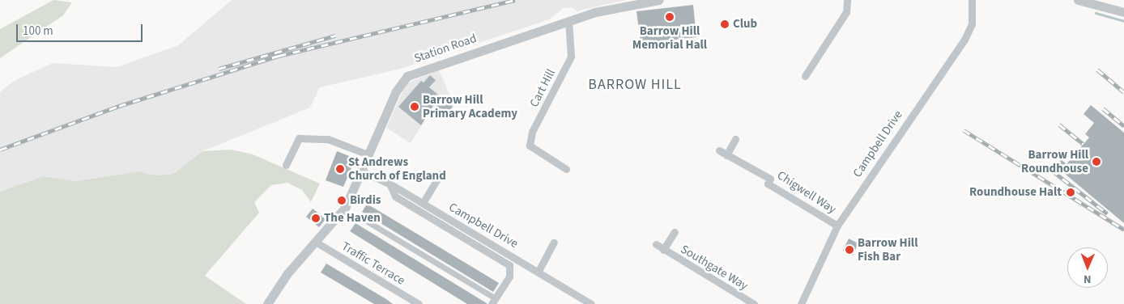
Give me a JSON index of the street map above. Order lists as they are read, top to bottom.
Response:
{
  "streets": {
    "street": [
      "Station Road",
      "Cart Hill",
      "Campbell Drive",
      "Chigwell Way",
      "Traffic Terrace",
      "Southgate Way"
    ]
  },
  "crossings": [
    ["Station Road", "Cart Hill"],
    ["Station Road", "Campbell Drive"],
    ["Station Road", "Traffic Terrace"],
    ["Campbell Drive", "Chigwell Way"]
  ],
  "districts": ["BARROW HILL"],
  "places": [
    "Barrow Hill Memorial Hall",
    "Club",
    "Barrow Hill Primary Academy",
    "Barrow Hill Roundhouse",
    "St Andrews Church of England",
    "Roundhouse Halt",
    "Birdis",
    "The Haven",
    "Barrow Hill Fish Bar"
  ],
  "scale_bar": "100 m",
  "north": "bottom"
}
